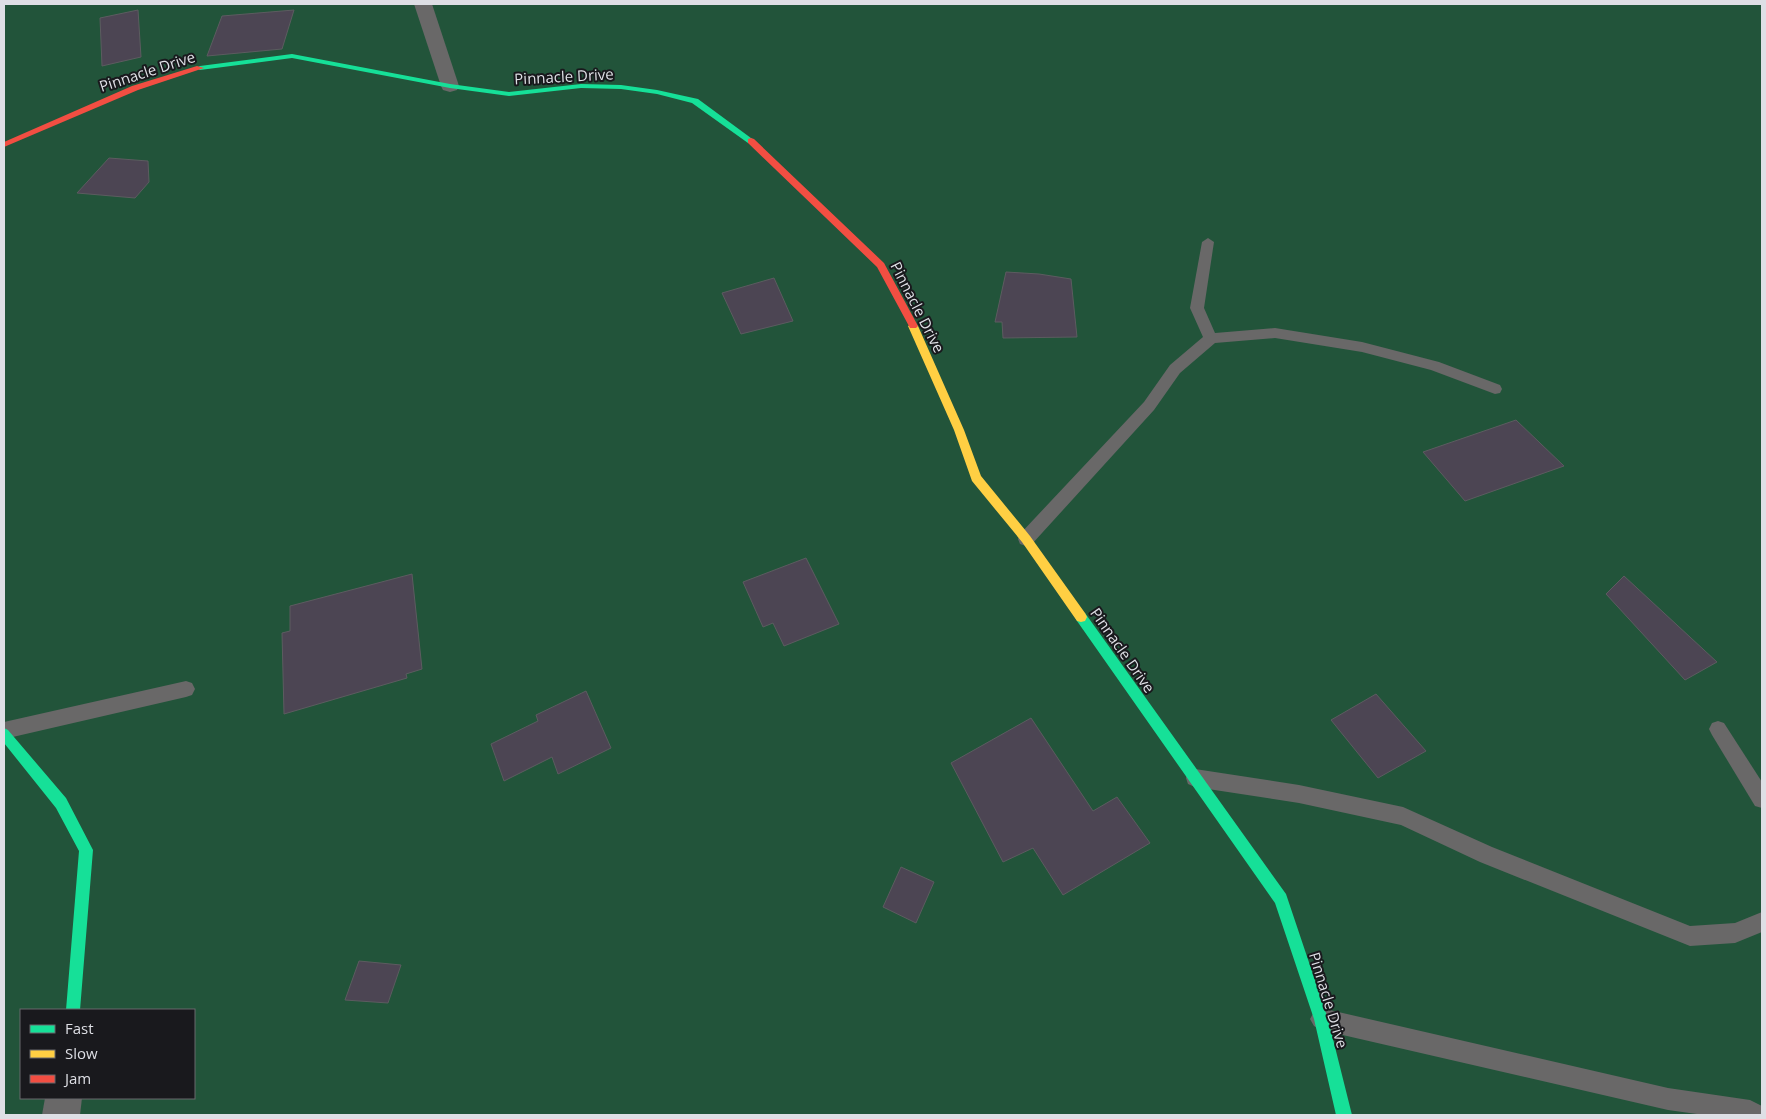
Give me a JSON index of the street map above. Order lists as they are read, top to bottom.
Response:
{
  "streets": {
    "street": ["Pinnacle Drive"]
  },
  "legend": ["Fast", "Slow", "Jam"]
}
